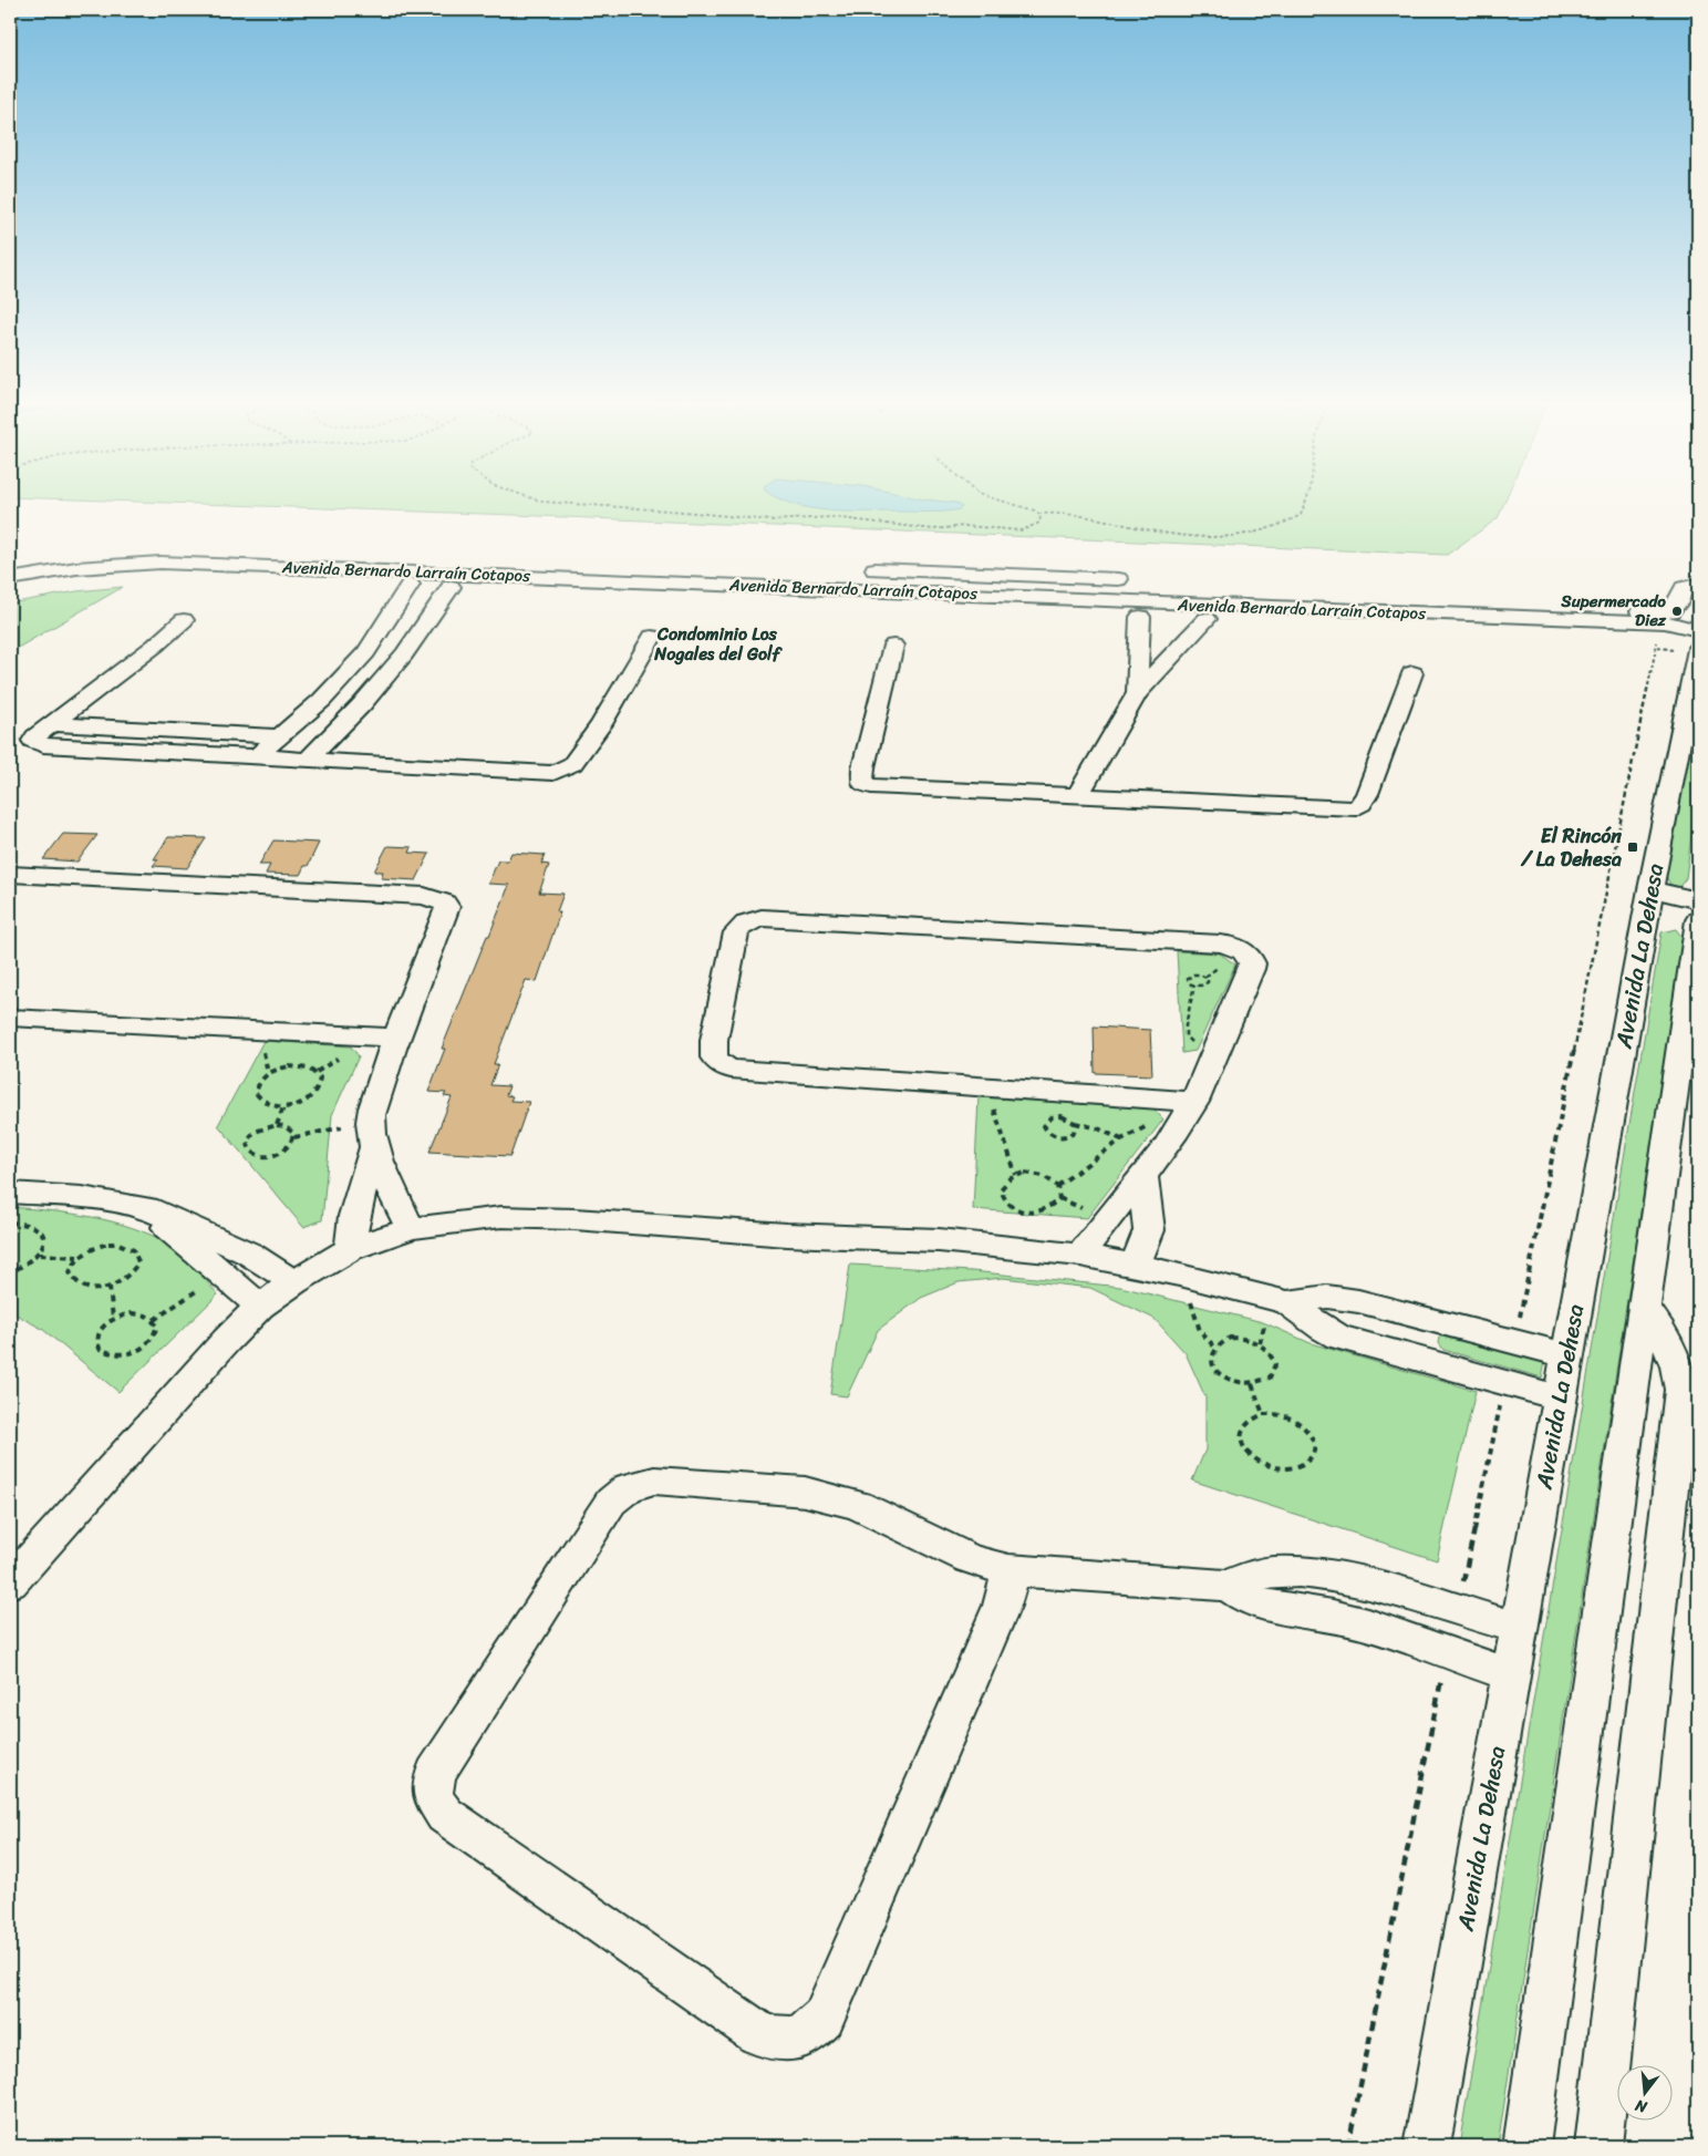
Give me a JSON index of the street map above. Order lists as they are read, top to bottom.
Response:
{
  "streets": {
    "street": ["Avenida Bernardo Larraín Cotapos", "Avenida La Dehesa"]
  },
  "districts": ["Condominio Los Nogales del Golf"],
  "places": {
    "other": ["Supermercado Diez"],
    "transit": ["El Rincón / La Dehesa"]
  },
  "north": "bottom"
}
